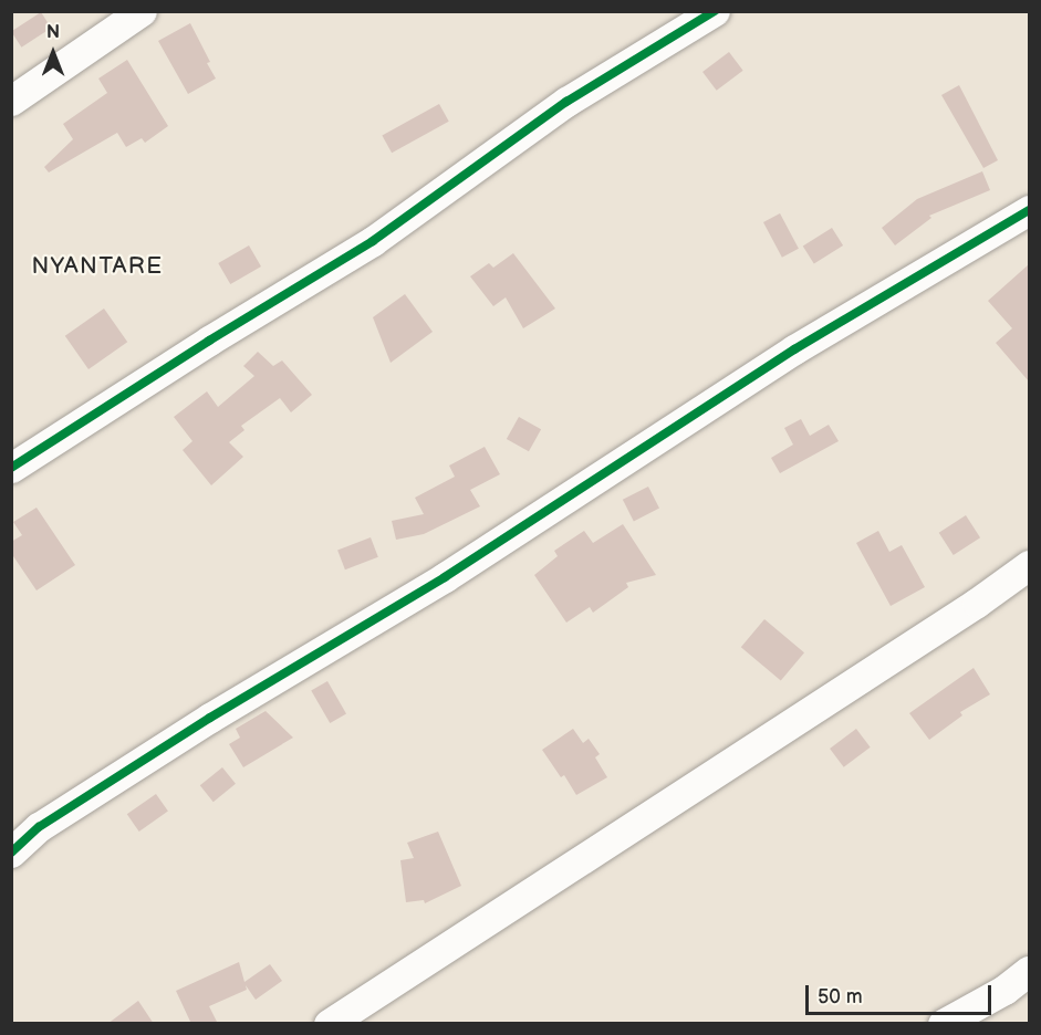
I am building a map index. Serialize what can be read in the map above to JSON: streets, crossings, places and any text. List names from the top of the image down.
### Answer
{
  "districts": ["NYANTARE"],
  "scale_bar": "50 m",
  "north": "top"
}
